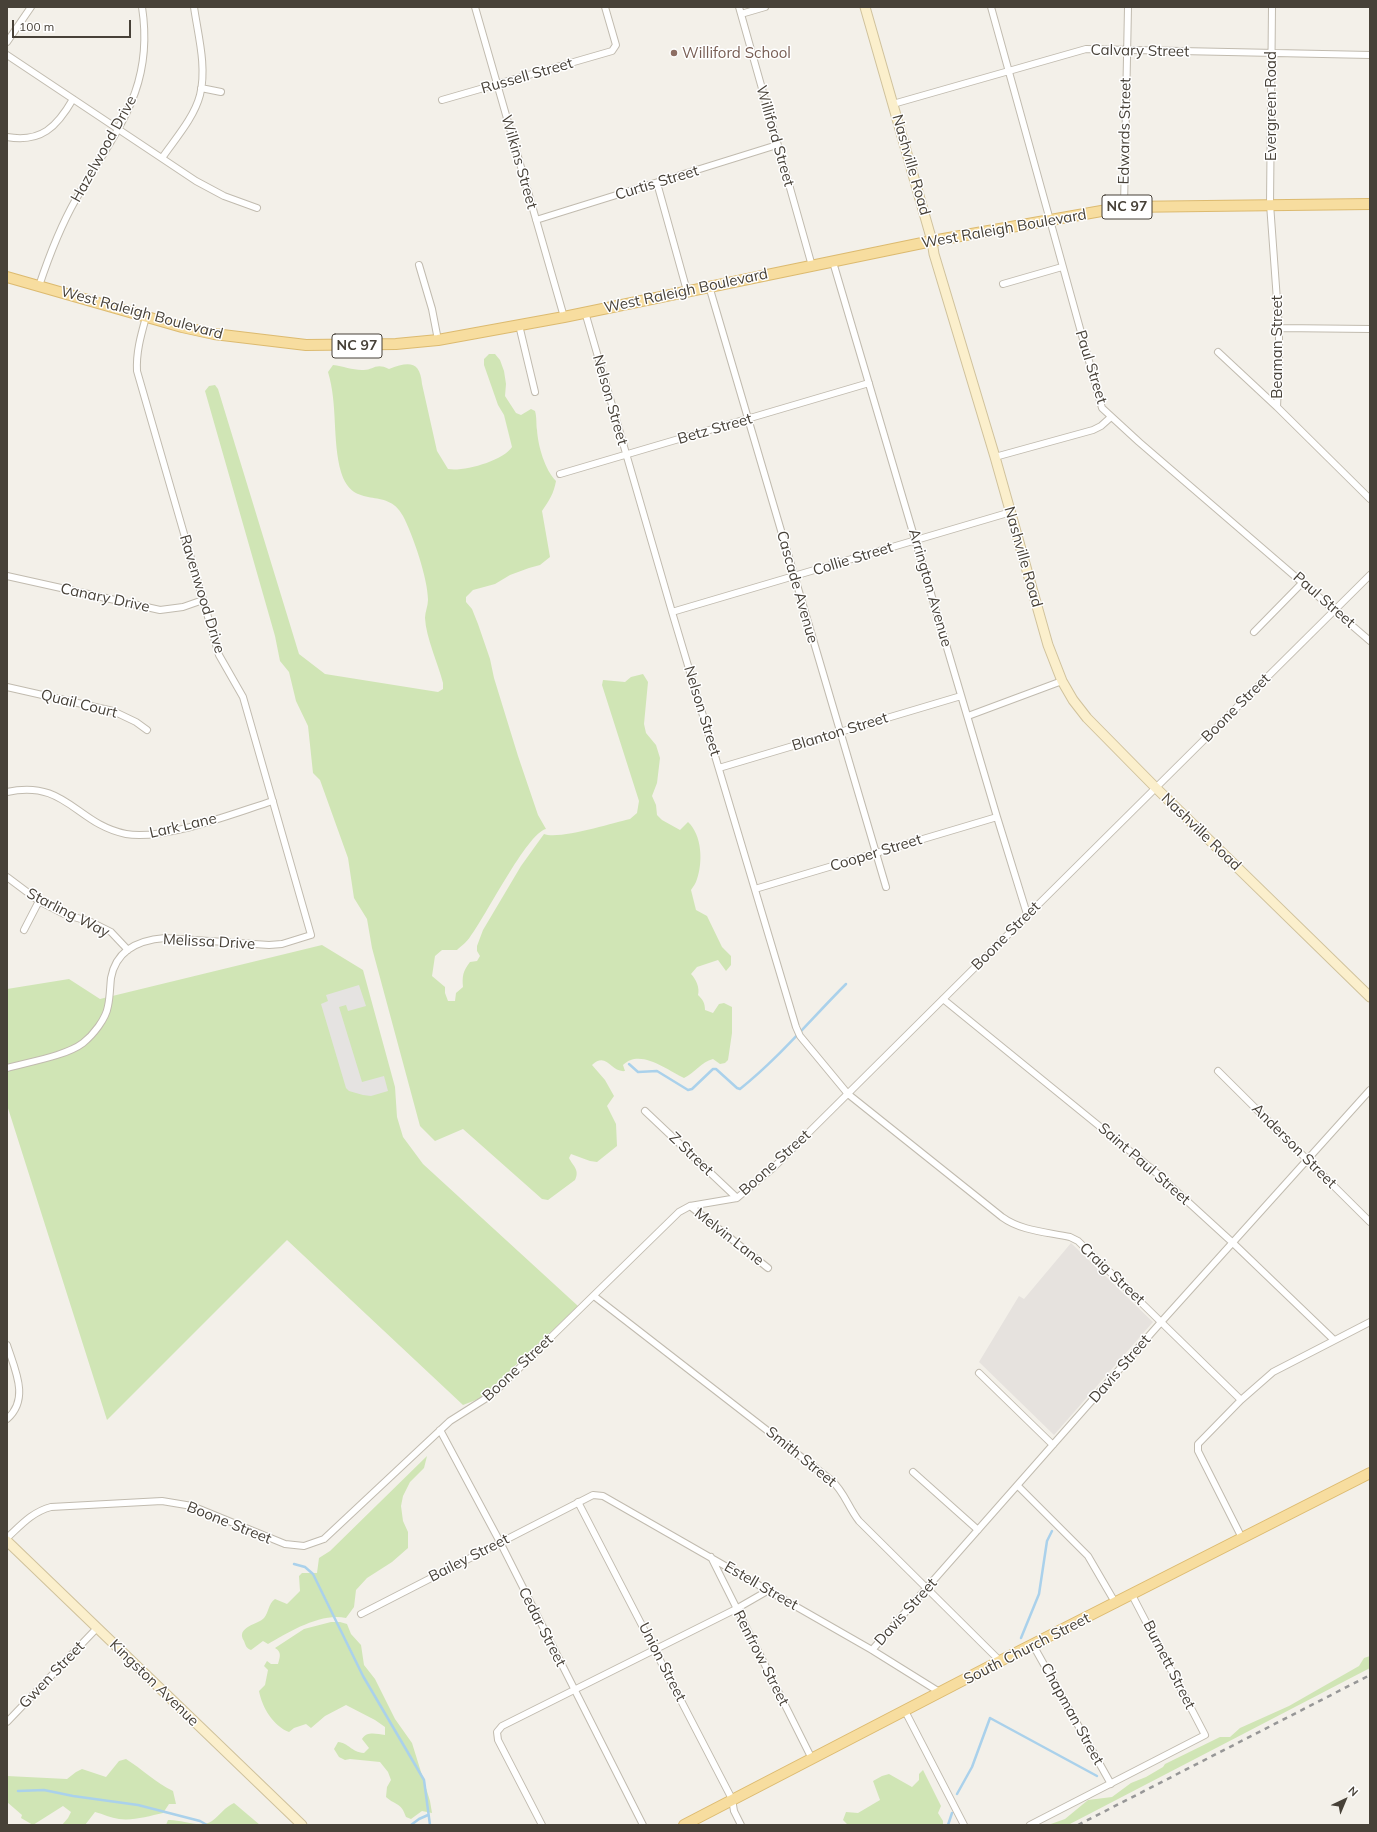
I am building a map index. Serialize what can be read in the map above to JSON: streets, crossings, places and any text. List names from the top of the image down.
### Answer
{
  "streets": {
    "main road": [
      "Nashville Road",
      "NC 97",
      "West Raleigh Boulevard",
      "South Church Street",
      "Kingston Avenue"
    ],
    "street": [
      "Calvary Street",
      "Russell Street",
      "Evergreen Road",
      "Edwards Street",
      "Williford Street",
      "Hazelwood Drive",
      "Wilkins Street",
      "Curtis Street",
      "Beaman Street",
      "Paul Street",
      "Nelson Street",
      "Betz Street",
      "Collie Street",
      "Cascade Avenue",
      "Arrington Avenue",
      "Ravenwood Drive",
      "Canary Drive",
      "Quail Court",
      "Boone Street",
      "Blanton Street",
      "Lark Lane",
      "Cooper Street",
      "Starling Way",
      "Melissa Drive",
      "Anderson Street",
      "Z Street",
      "Saint Paul Street",
      "Melvin Lane",
      "Craig Street",
      "Davis Street",
      "Smith Street",
      "Bailey Street",
      "Estell Street",
      "Cedar Street",
      "Renfrow Street",
      "Union Street",
      "Burnett Street",
      "Gwen Street",
      "Chapman Street"
    ]
  },
  "crossings": [
    ["Calvary Street", "Evergreen Road"],
    ["Calvary Street", "Edwards Street"],
    ["Calvary Street", "Nashville Road"],
    ["Calvary Street", "Paul Street"],
    ["Russell Street", "Wilkins Street"],
    ["Evergreen Road", "West Raleigh Boulevard"],
    ["Evergreen Road", "Beaman Street"],
    ["Edwards Street", "West Raleigh Boulevard"],
    ["Williford Street", "Curtis Street"],
    ["Williford Street", "West Raleigh Boulevard"],
    ["Hazelwood Drive", "West Raleigh Boulevard"],
    ["Wilkins Street", "Curtis Street"],
    ["Wilkins Street", "West Raleigh Boulevard"],
    ["Nashville Road", "West Raleigh Boulevard"],
    ["Nashville Road", "Collie Street"],
    ["Nashville Road", "Boone Street"],
    ["West Raleigh Boulevard", "Beaman Street"],
    ["West Raleigh Boulevard", "Paul Street"],
    ["West Raleigh Boulevard", "Nelson Street"],
    ["West Raleigh Boulevard", "Cascade Avenue"],
    ["West Raleigh Boulevard", "Arrington Avenue"],
    ["West Raleigh Boulevard", "Ravenwood Drive"],
    ["Paul Street", "Boone Street"],
    ["Nelson Street", "Betz Street"],
    ["Nelson Street", "Collie Street"],
    ["Nelson Street", "Boone Street"],
    ["Nelson Street", "Blanton Street"],
    ["Nelson Street", "Cooper Street"],
    ["Nelson Street", "Craig Street"],
    ["Betz Street", "Cascade Avenue"],
    ["Betz Street", "Arrington Avenue"],
    ["Collie Street", "Cascade Avenue"],
    ["Collie Street", "Arrington Avenue"],
    ["Cascade Avenue", "Blanton Street"],
    ["Cascade Avenue", "Cooper Street"],
    ["Arrington Avenue", "Boone Street"],
    ["Arrington Avenue", "Blanton Street"],
    ["Arrington Avenue", "Cooper Street"],
    ["Ravenwood Drive", "Canary Drive"],
    ["Ravenwood Drive", "Lark Lane"],
    ["Ravenwood Drive", "Melissa Drive"],
    ["Boone Street", "Z Street"],
    ["Boone Street", "Saint Paul Street"],
    ["Boone Street", "Melvin Lane"],
    ["Boone Street", "Craig Street"],
    ["Boone Street", "Smith Street"],
    ["Boone Street", "Cedar Street"],
    ["Boone Street", "Kingston Avenue"],
    ["Starling Way", "Melissa Drive"],
    ["Anderson Street", "Davis Street"],
    ["Saint Paul Street", "Davis Street"],
    ["Craig Street", "Davis Street"],
    ["Davis Street", "Smith Street"],
    ["Davis Street", "Estell Street"],
    ["Smith Street", "South Church Street"],
    ["Bailey Street", "Estell Street"],
    ["Bailey Street", "Cedar Street"],
    ["Bailey Street", "Union Street"],
    ["Estell Street", "South Church Street"],
    ["Estell Street", "Renfrow Street"],
    ["Estell Street", "Union Street"],
    ["South Church Street", "Renfrow Street"],
    ["South Church Street", "Union Street"],
    ["South Church Street", "Burnett Street"],
    ["South Church Street", "Chapman Street"],
    ["Burnett Street", "Chapman Street"],
    ["Gwen Street", "Kingston Avenue"]
  ],
  "places": ["Williford School"],
  "scale_bar": "100 m",
  "north": "top right"
}
